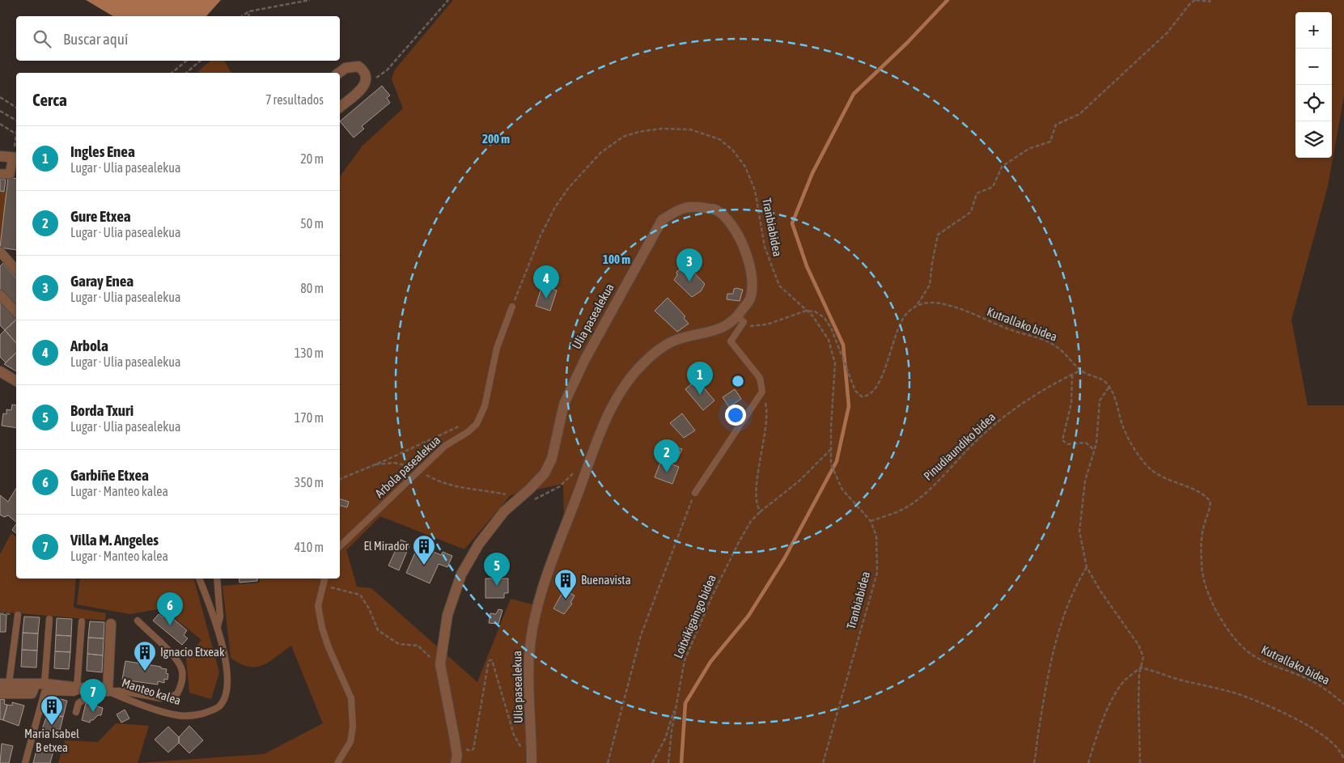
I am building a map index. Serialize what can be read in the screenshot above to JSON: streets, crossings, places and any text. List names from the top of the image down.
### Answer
{
  "streets": {
    "street": ["Ulia pasealekua", "Manteo kalea"],
    "lane": ["Arbola pasealekua"],
    "path": [
      "Tranbiabidea",
      "Kutrallako bidea",
      "Pinudiaundiko bidea",
      "Loitxikigaingo bidea"
    ]
  },
  "crossings": [
    ["Tranbiabidea", "Pinudiaundiko bidea"],
    ["Tranbiabidea", "Arbola pasealekua"],
    ["Tranbiabidea", "Loitxikigaingo bidea"],
    ["Kutrallako bidea", "Pinudiaundiko bidea"]
  ],
  "places": {
    "building": [
      "El Mirador",
      "Buenavista",
      "Ignacio Etxeak",
      "Maria Isabel B etxea"
    ]
  },
  "page": {
    "map_buttons": ["+", "−"],
    "search": "Buscar aquí",
    "heading": ["Cerca", "7 resultados"],
    "list": [
      {
        "mark": "1",
        "name": "Ingles Enea",
        "note": "Lugar · Ulia pasealekua",
        "value": "20 m"
      },
      {
        "mark": "2",
        "name": "Gure Etxea",
        "note": "Lugar · Ulia pasealekua",
        "value": "50 m"
      },
      {
        "mark": "3",
        "name": "Garay Enea",
        "note": "Lugar · Ulia pasealekua",
        "value": "80 m"
      },
      {
        "mark": "4",
        "name": "Arbola",
        "note": "Lugar · Ulia pasealekua",
        "value": "130 m"
      },
      {
        "mark": "5",
        "name": "Borda Txuri",
        "note": "Lugar · Ulia pasealekua",
        "value": "170 m"
      },
      {
        "mark": "6",
        "name": "Garbiñe Etxea",
        "note": "Lugar · Manteo kalea",
        "value": "350 m"
      },
      {
        "mark": "7",
        "name": "Villa M. Angeles",
        "note": "Lugar · Manteo kalea",
        "value": "410 m"
      }
    ],
    "pins": [
      "3",
      "4",
      "1",
      "2",
      "5",
      "6",
      "7"
    ]
  },
  "rings": ["200 m", "100 m"]
}
